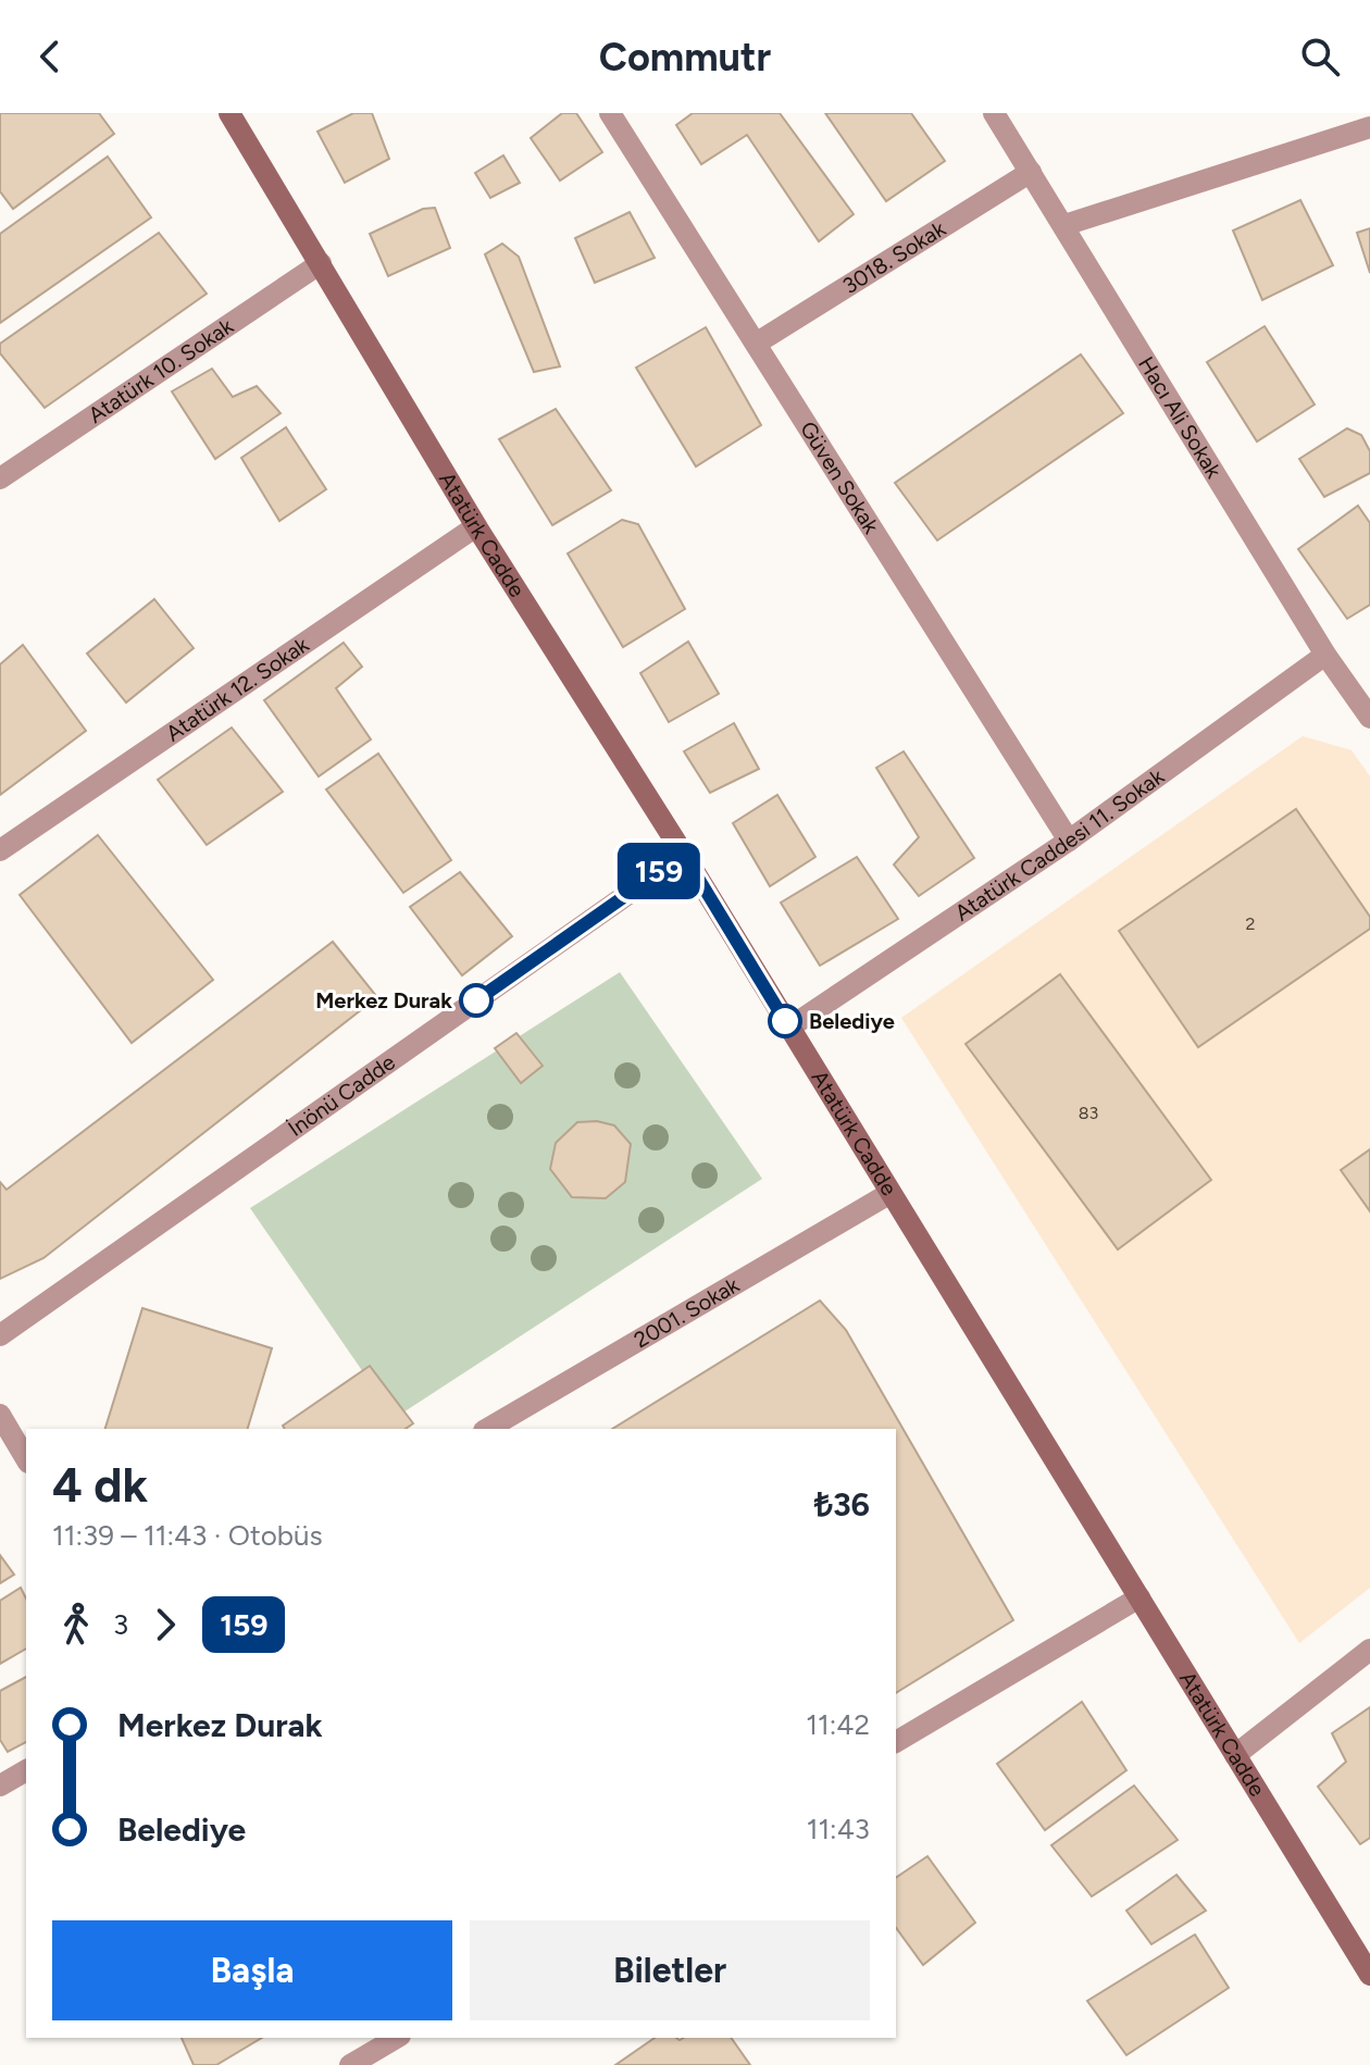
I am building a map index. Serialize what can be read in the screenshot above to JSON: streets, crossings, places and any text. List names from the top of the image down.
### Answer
{
  "streets": {
    "main road": ["Atatürk Cadde"],
    "street": [
      "3018. Sokak",
      "Atatürk 10. Sokak",
      "Hacı Ali Sokak",
      "Güven Sokak",
      "Atatürk 12. Sokak",
      "Atatürk Caddesi 11. Sokak",
      "İnönü Cadde",
      "2001. Sokak"
    ]
  },
  "crossings": [
    ["3018. Sokak", "Hacı Ali Sokak"],
    ["3018. Sokak", "Güven Sokak"],
    ["Atatürk 10. Sokak", "Atatürk Cadde"],
    ["Hacı Ali Sokak", "Atatürk Caddesi 11. Sokak"],
    ["Güven Sokak", "Atatürk Caddesi 11. Sokak"],
    ["Atatürk Cadde", "Atatürk 12. Sokak"],
    ["Atatürk Cadde", "Atatürk Caddesi 11. Sokak"],
    ["Atatürk Cadde", "İnönü Cadde"],
    ["Atatürk Cadde", "2001. Sokak"]
  ],
  "places": ["Merkez Durak", "Belediye"],
  "lines": ["bus line 159"],
  "house_numbers": ["2", "83"],
  "page": {
    "header": "Commutr",
    "on_map": "159",
    "heading": ["4 dk", "11:39 – 11:43 · Otobüs", "₺36"],
    "legs": ["3", "159"],
    "list": [
      {
        "name": "Merkez Durak",
        "value": "11:42"
      },
      {
        "name": "Belediye",
        "value": "11:43"
      }
    ],
    "buttons": ["Başla", "Biletler"]
  }
}
